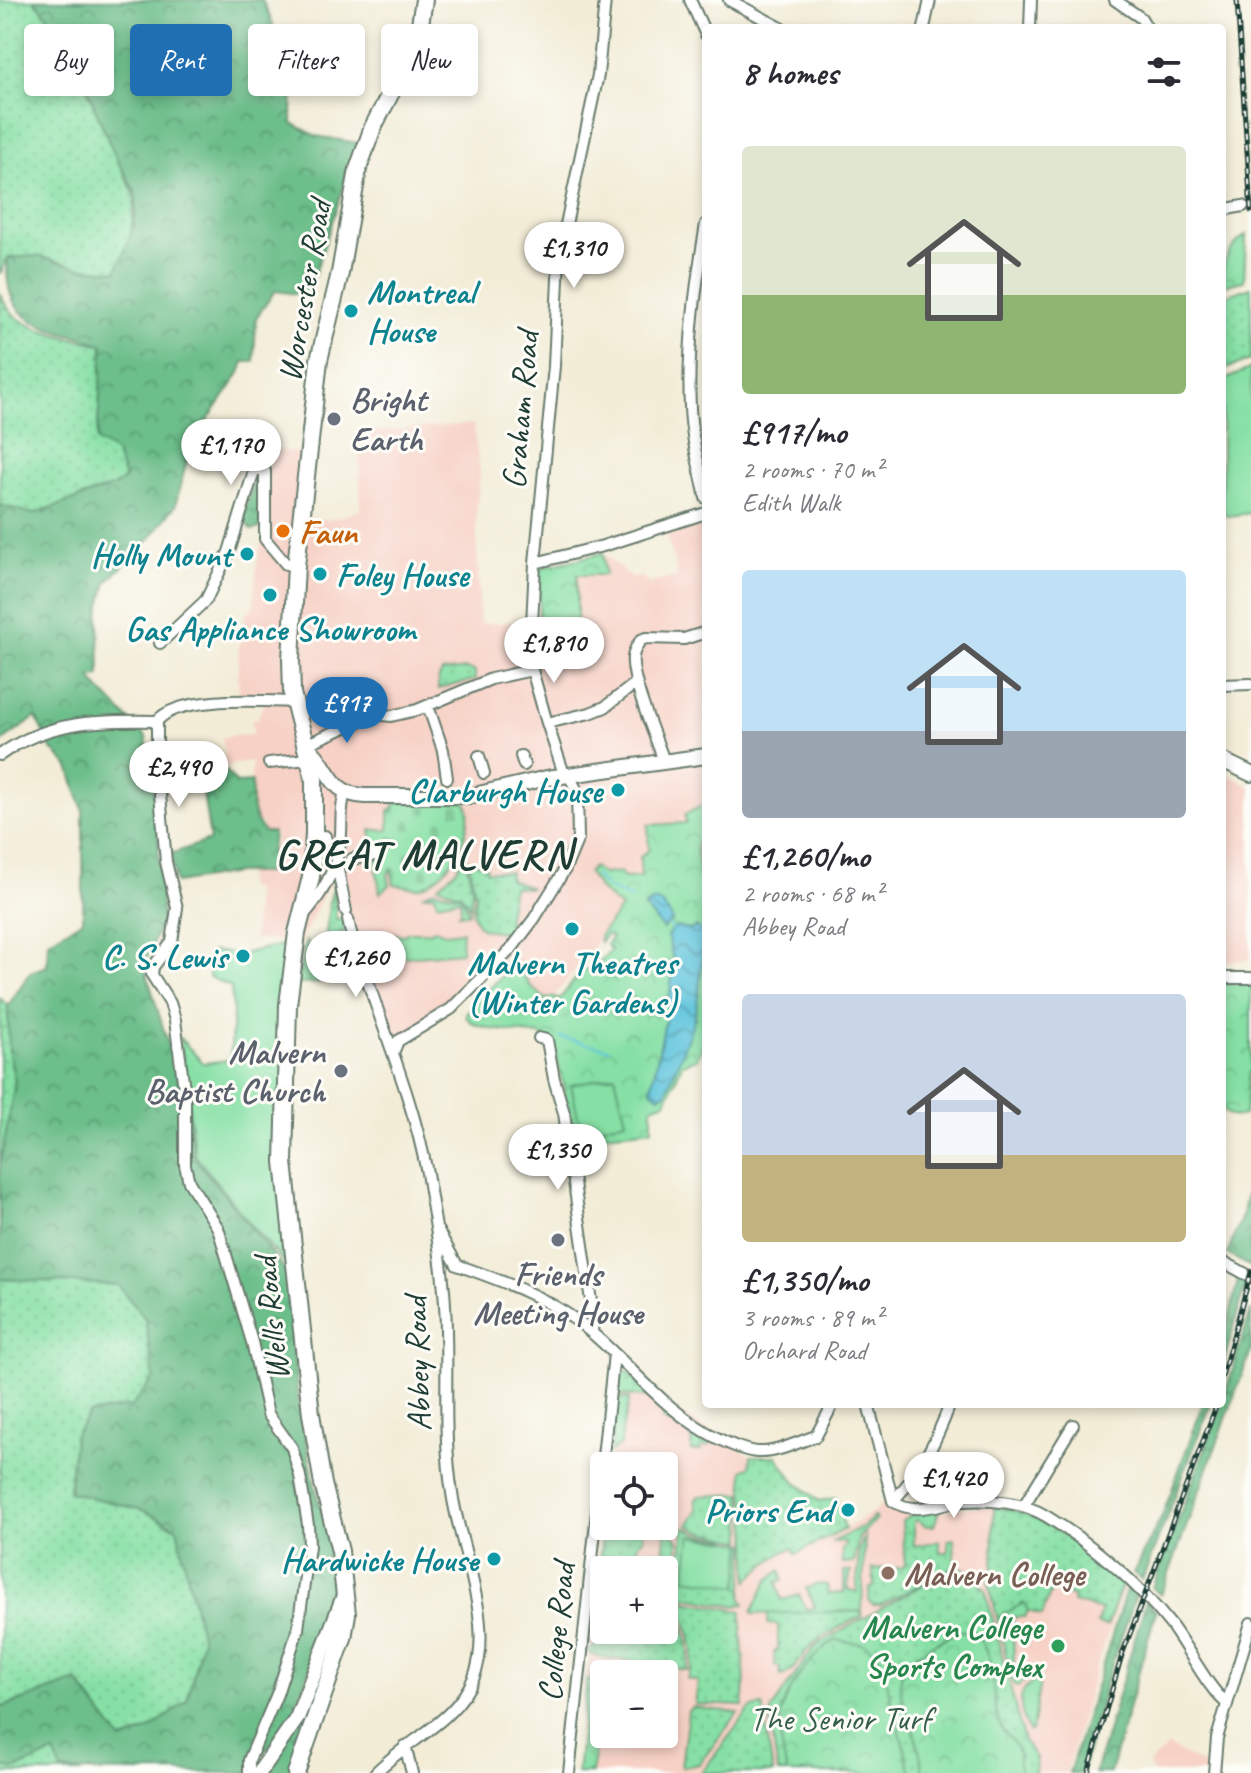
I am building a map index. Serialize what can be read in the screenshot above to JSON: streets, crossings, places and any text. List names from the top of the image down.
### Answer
{
  "streets": {
    "highway": ["Worcester Road", "Wells Road"],
    "street": ["Graham Road", "Abbey Road", "College Road"]
  },
  "crossings": [
    ["Worcester Road", "Wells Road"],
    ["Graham Road", "Abbey Road"],
    ["Wells Road", "Abbey Road"]
  ],
  "districts": ["GREAT MALVERN"],
  "parks": ["The Senior Turf"],
  "places": [
    "Montreal House",
    "Bright Earth",
    "Faun",
    "Holly Mount",
    "Foley House",
    "Gas Appliance Showroom",
    "Clarburgh House",
    "Malvern Theatres (Winter Gardens)",
    "C. S. Lewis",
    "Malvern Baptist Church",
    "Friends Meeting House",
    "Priors End",
    "Hardwicke House",
    "Malvern College",
    "Malvern College Sports Complex"
  ],
  "page": {
    "chip": [
      "Buy",
      "Rent",
      "Filters",
      "New"
    ],
    "heading": "8 homes",
    "list": [
      {
        "name": "£917/mo",
        "note": "2 rooms · 70 m² · Edith Walk"
      },
      {
        "name": "£1,260/mo",
        "note": "2 rooms · 68 m² · Abbey Road"
      },
      {
        "name": "£1,350/mo",
        "note": "3 rooms · 89 m² · Orchard Road"
      }
    ],
    "price": [
      "£1,310",
      "£1,170",
      "£1,810",
      "£917",
      "£2,490",
      "£1,260",
      "£1,350",
      "£1,420"
    ],
    "map_buttons": ["+", "−"]
  }
}
